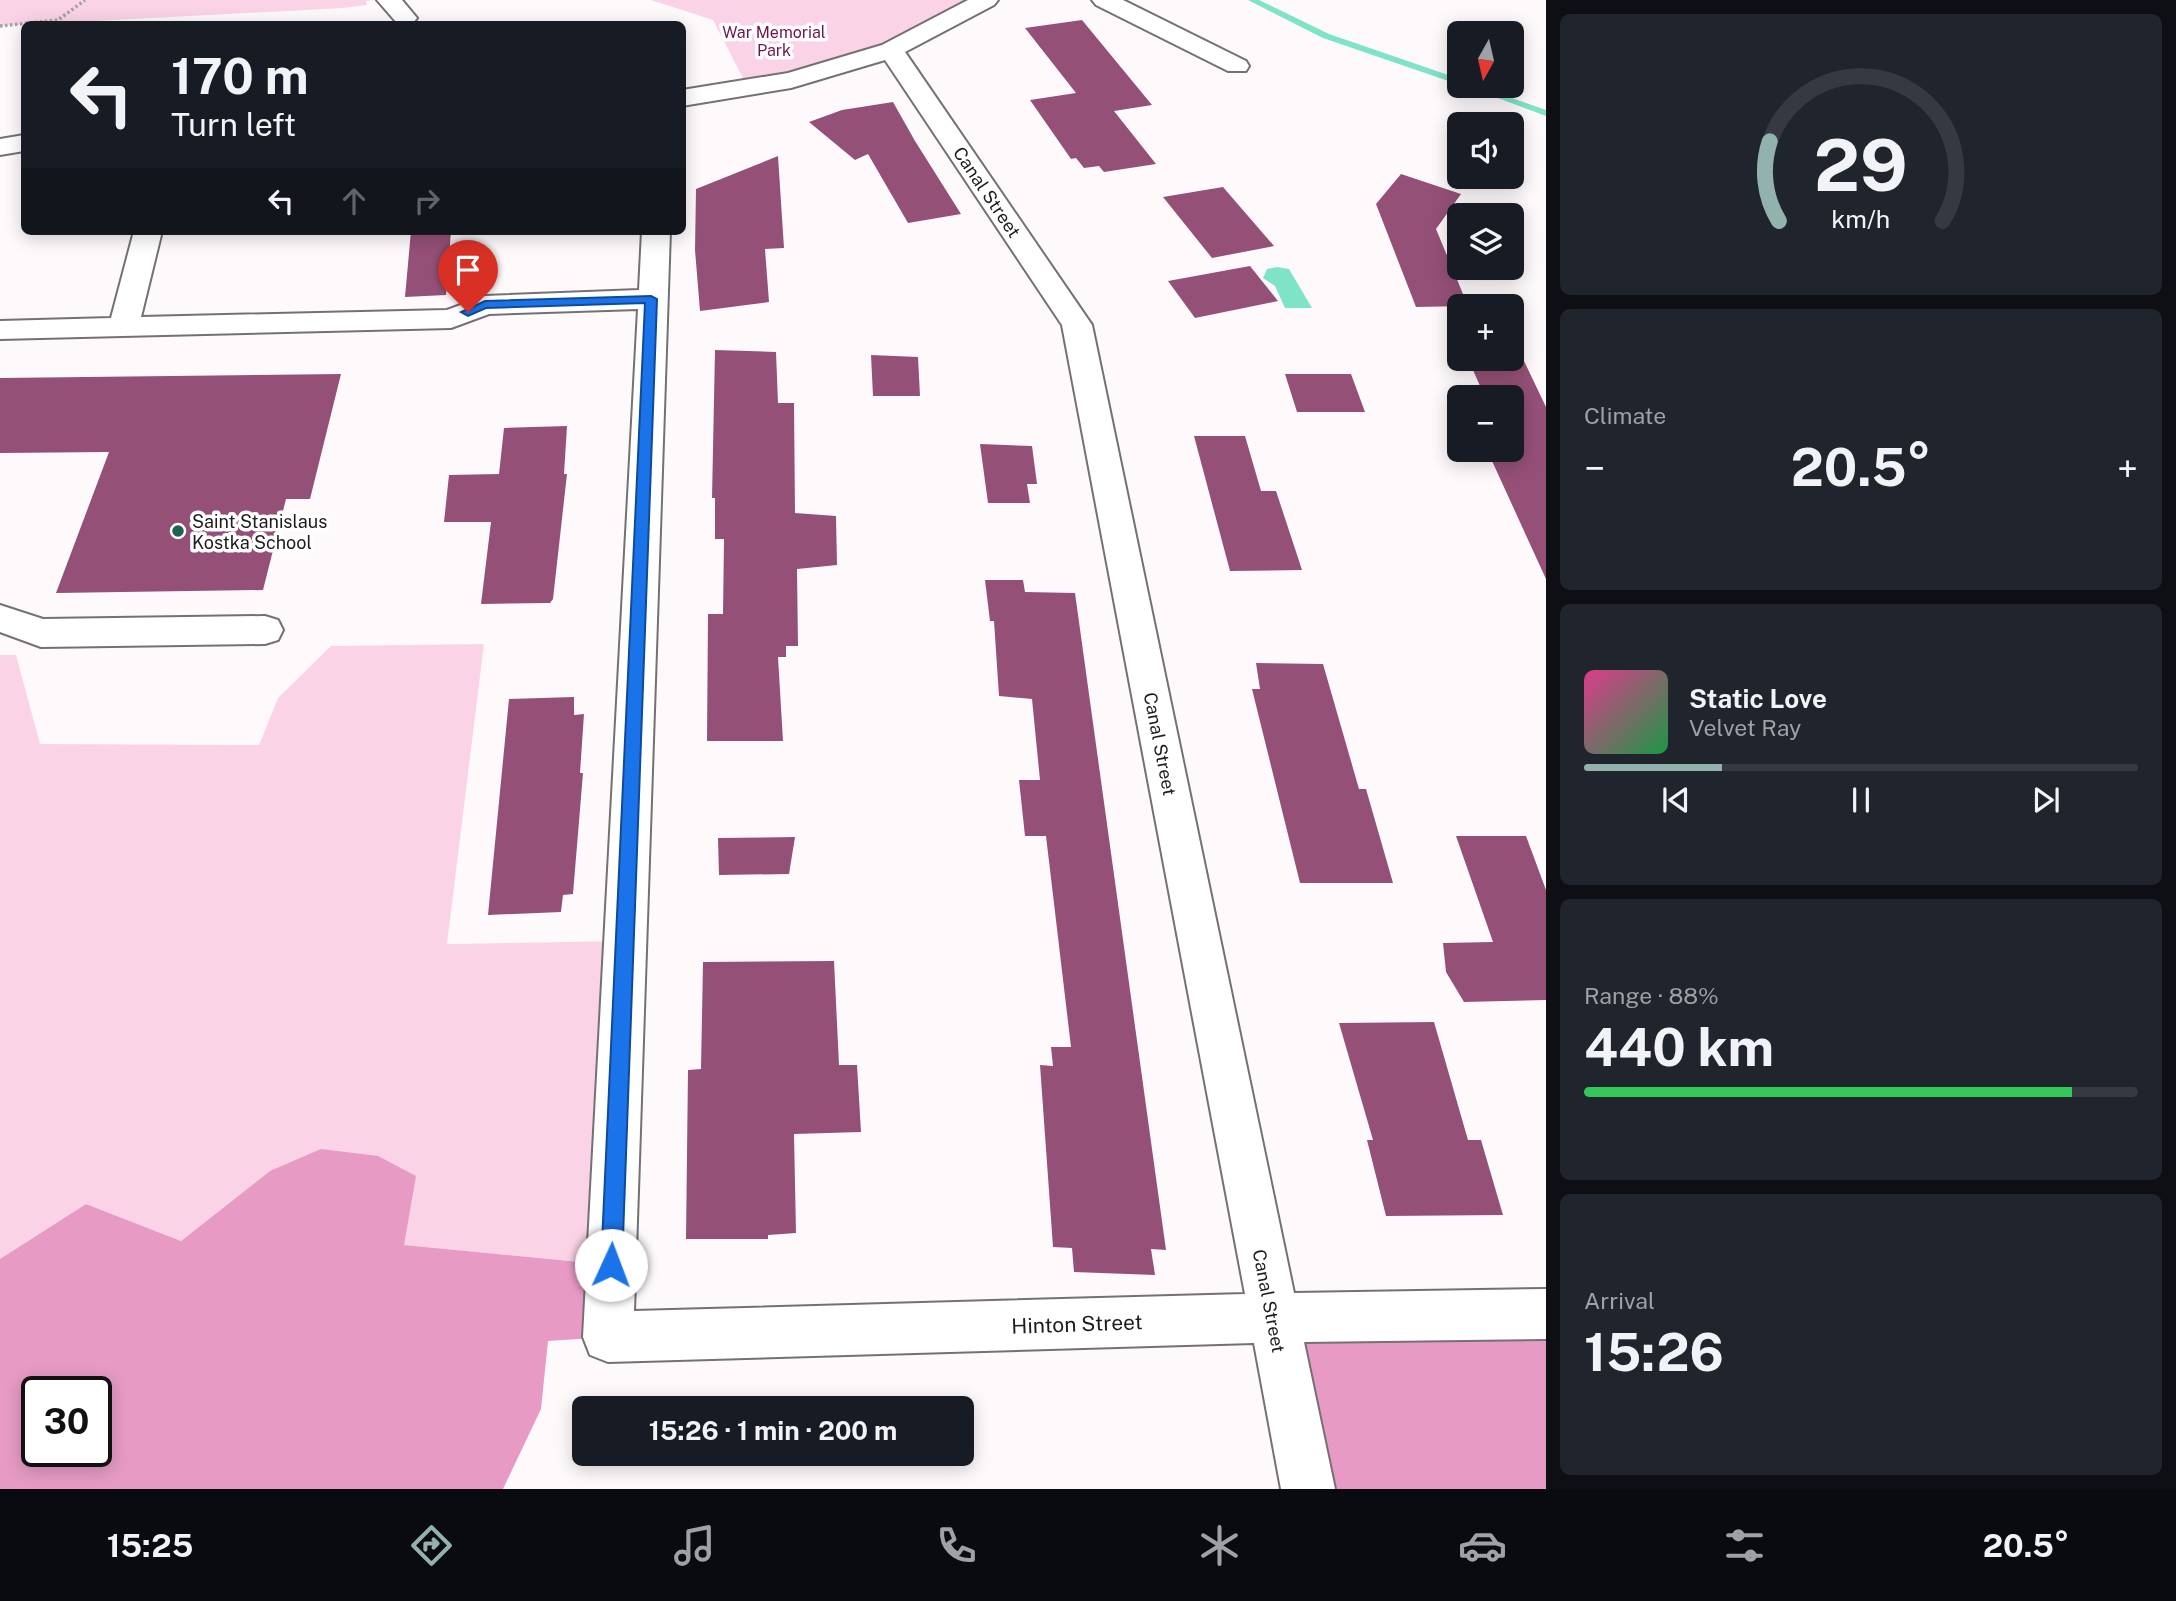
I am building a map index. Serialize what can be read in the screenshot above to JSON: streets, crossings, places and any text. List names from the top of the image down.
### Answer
{
  "streets": {
    "street": ["Canal Street", "Hinton Street"]
  },
  "crossings": [
    ["Canal Street", "Hinton Street"]
  ],
  "parks": ["War Memorial Park"],
  "places": ["Saint Stanislaus Kostka School"],
  "north": "bottom",
  "page": {
    "map_buttons": ["+", "−"],
    "turn": ["170 m", "Turn left"],
    "tile": [
      "Climate",
      ["Range · 88%", "440 km"],
      ["Arrival", "15:26"]
    ],
    "heat": ["−", "20.5°", "+"],
    "song": ["Static Love", "Velvet Ray"],
    "limit": "30",
    "trip": "15:26 · 1 min · 200 m",
    "tabs": ["15:25", "20.5°"],
    "gauge": ["29", "km/h"]
  }
}
